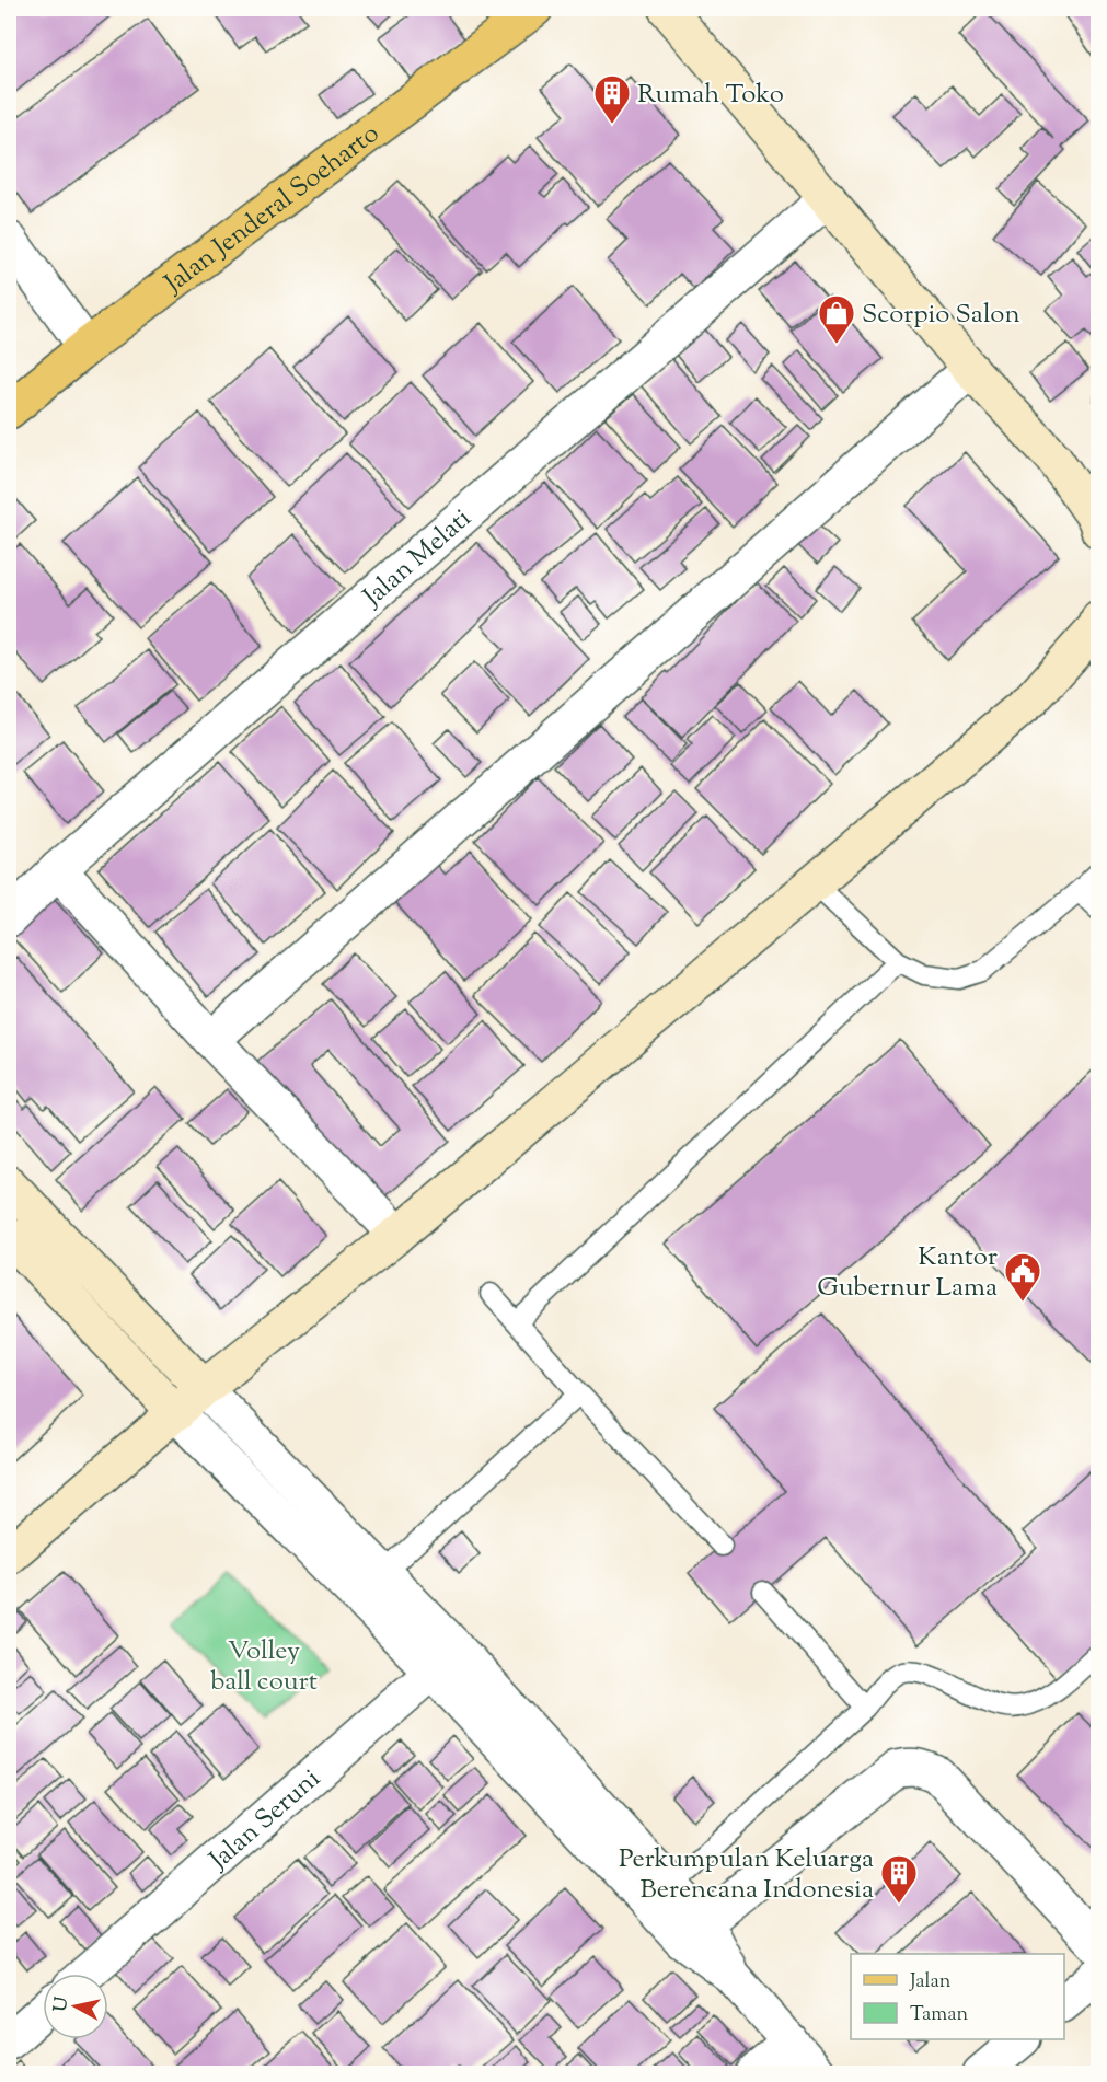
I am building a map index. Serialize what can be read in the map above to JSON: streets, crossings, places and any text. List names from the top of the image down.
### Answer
{
  "streets": {
    "main road": ["Jalan Jenderal Soeharto"],
    "street": ["Jalan Melati", "Jalan Seruni"]
  },
  "parks": ["Volley ball court"],
  "places": {
    "building": ["Rumah Toko", "Perkumpulan Keluarga Berencana Indonesia"],
    "shop": ["Scorpio Salon"],
    "public building": ["Kantor Gubernur Lama"]
  },
  "legend": ["Jalan", "Taman"],
  "north": "left"
}
